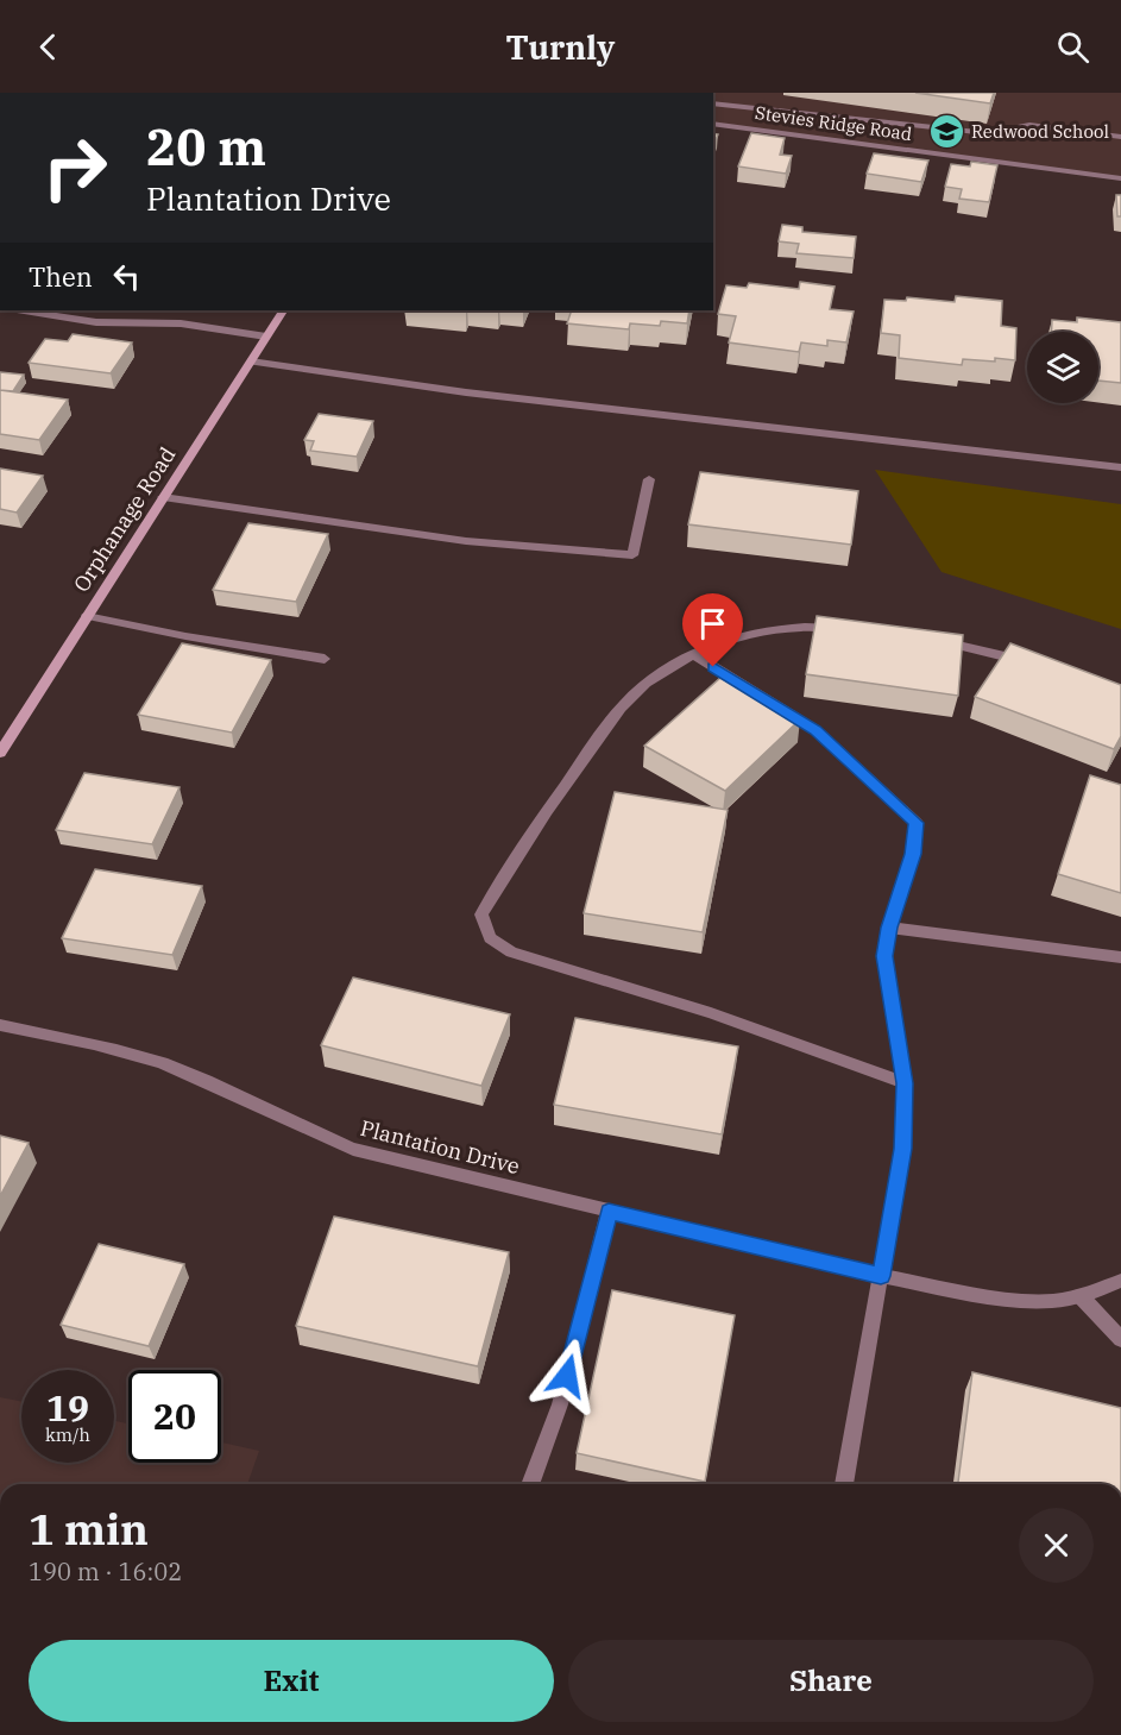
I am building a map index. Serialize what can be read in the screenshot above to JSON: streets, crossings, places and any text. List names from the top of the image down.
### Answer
{
  "streets": {
    "main road": ["Orphanage Road"],
    "street": ["Stevies Ridge Road", "Plantation Drive"]
  },
  "places": {
    "school or university": ["Redwood School"]
  },
  "page": {
    "header": "Turnly",
    "turn": ["20 m", "Plantation Drive"],
    "then": "Then",
    "speed": "19 km/h",
    "limit": "20",
    "heading": ["1 min", "190 m · 16:02"],
    "buttons": ["Exit", "Share"]
  }
}
